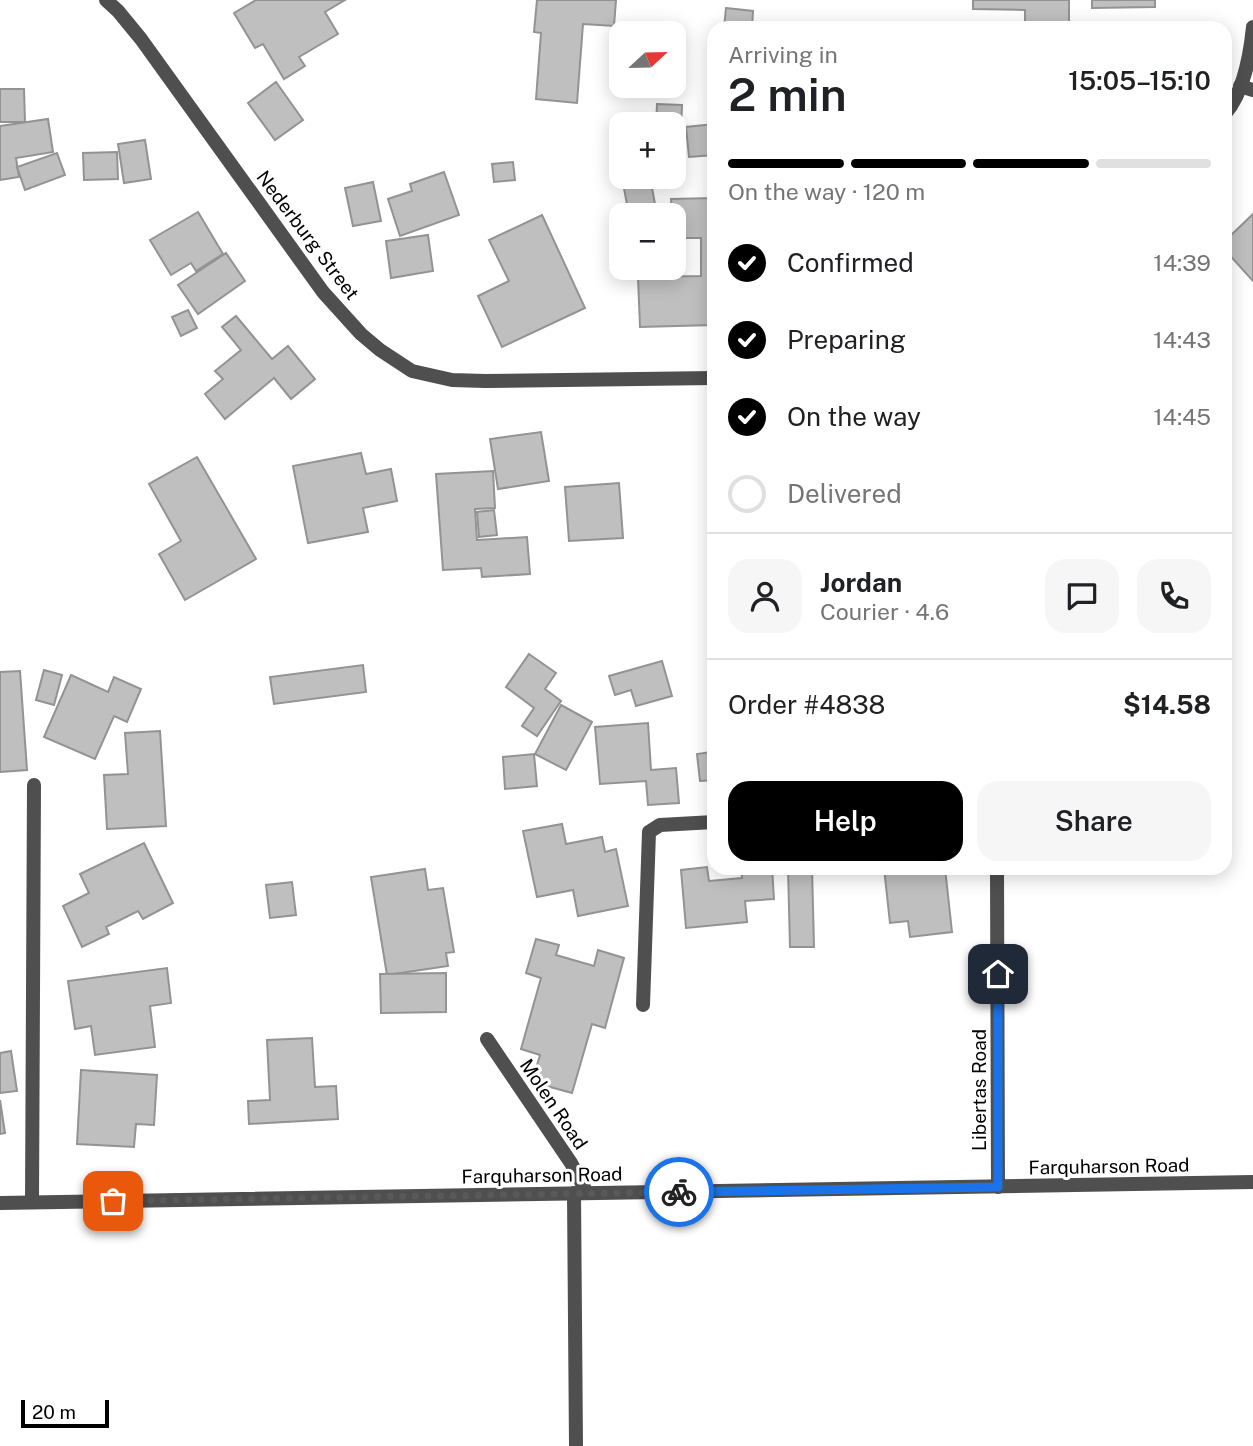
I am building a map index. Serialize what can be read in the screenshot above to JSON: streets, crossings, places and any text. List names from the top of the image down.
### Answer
{
  "streets": {
    "street": [
      "Nederburg Street",
      "Libertas Road",
      "Molen Road",
      "Farquharson Road"
    ]
  },
  "crossings": [
    ["Libertas Road", "Farquharson Road"],
    ["Molen Road", "Farquharson Road"]
  ],
  "scale_bar": "20 m",
  "north": "right",
  "page": {
    "map_buttons": ["+", "−"],
    "heading": ["2 min", "Arriving in", "15:05–15:10"],
    "panel": [
      "Jordan",
      "Courier · 4.6",
      "Order #4838",
      "$14.58"
    ],
    "bar": "On the way · 120 m",
    "list": [
      ["Confirmed", "14:39"],
      ["Preparing", "14:43"],
      ["On the way", "14:45"],
      "Delivered"
    ],
    "buttons": ["Help", "Share"],
    "scale": "20 m"
  }
}
